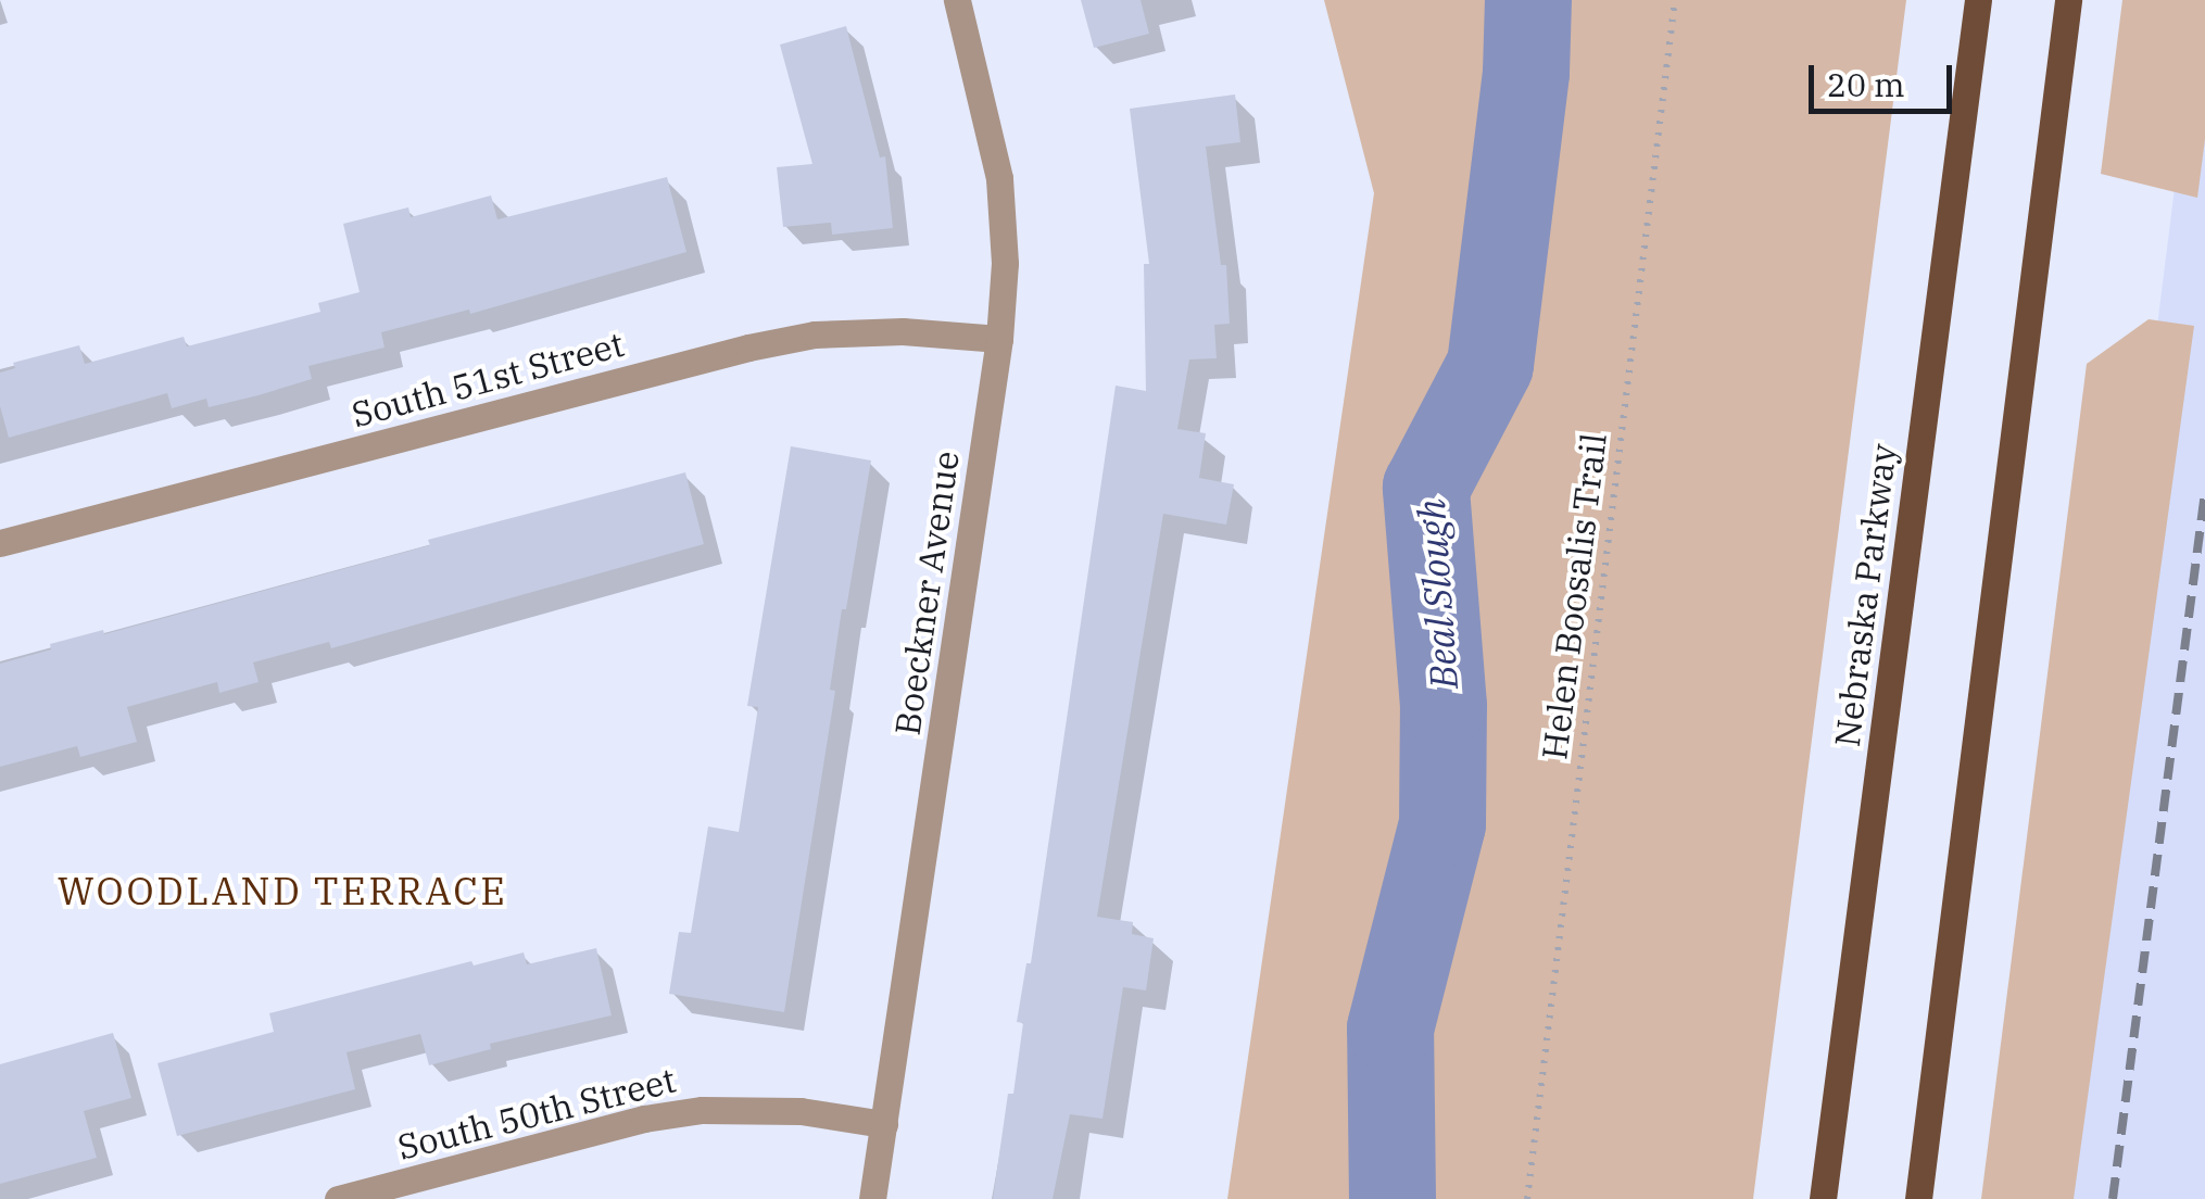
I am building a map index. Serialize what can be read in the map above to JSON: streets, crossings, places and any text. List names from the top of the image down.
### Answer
{
  "streets": {
    "main road": ["Nebraska Parkway"],
    "street": ["South 51st Street", "Boeckner Avenue", "South 50th Street"],
    "path": ["Helen Boosalis Trail"]
  },
  "crossings": [
    ["South 51st Street", "Boeckner Avenue"],
    ["Boeckner Avenue", "South 50th Street"]
  ],
  "districts": ["WOODLAND TERRACE"],
  "water": ["Beal Slough"],
  "scale_bar": "20 m"
}
